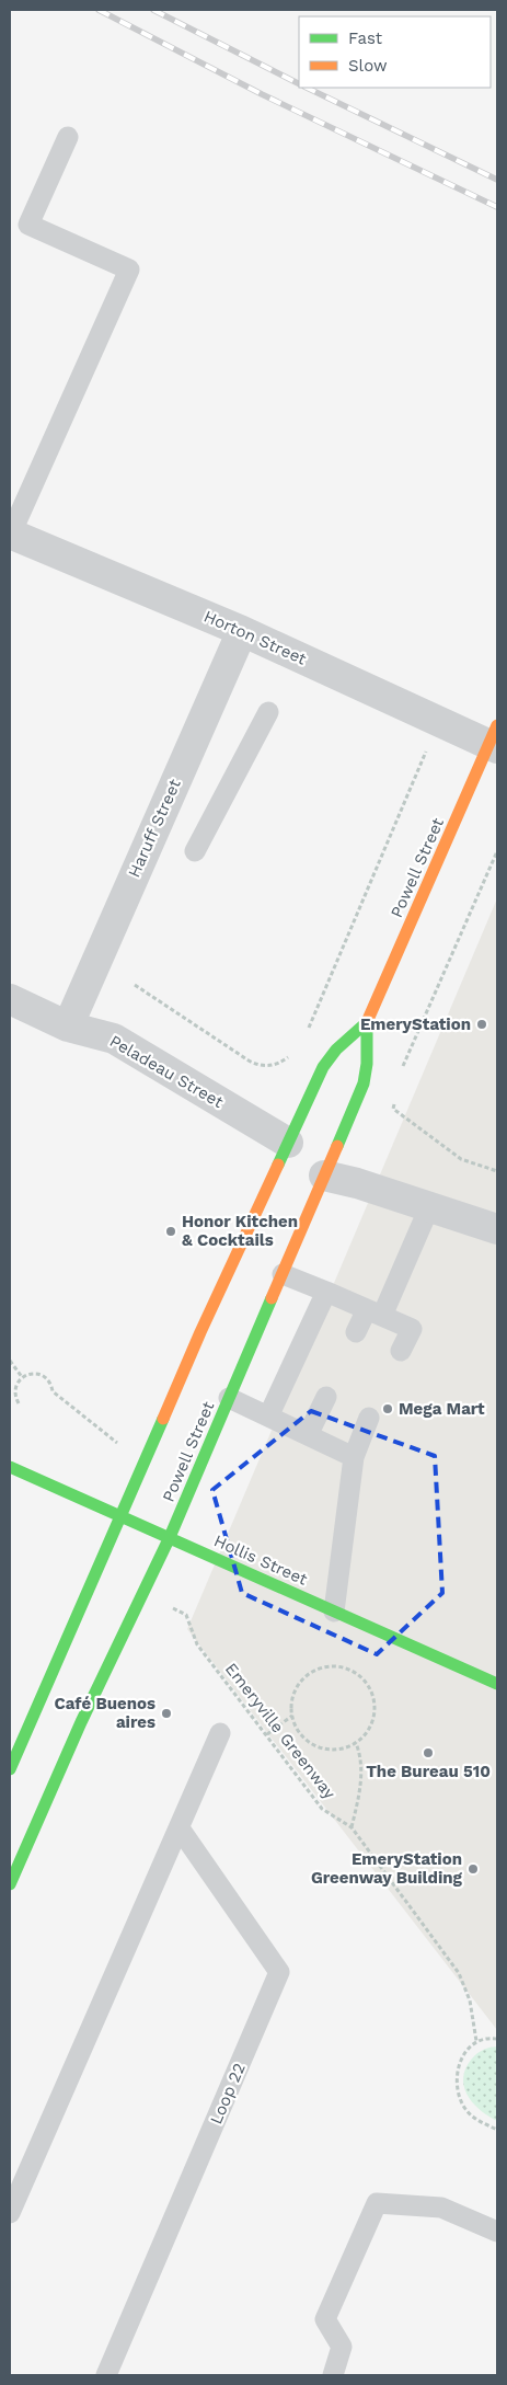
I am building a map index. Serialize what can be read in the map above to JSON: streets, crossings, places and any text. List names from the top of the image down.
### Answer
{
  "streets": {
    "main road": ["Powell Street", "Hollis Street"],
    "street": ["Horton Street", "Haruff Street", "Peladeau Street"],
    "lane": ["Loop 22"],
    "path": ["Emeryville Greenway"]
  },
  "crossings": [
    ["Horton Street", "Haruff Street"],
    ["Haruff Street", "Peladeau Street"],
    ["Powell Street", "Peladeau Street"],
    ["Powell Street", "Hollis Street"]
  ],
  "places": [
    "EmeryStation",
    "Honor Kitchen & Cocktails",
    "Mega Mart",
    "Café Buenos aires",
    "The Bureau 510",
    "EmeryStation Greenway Building"
  ],
  "legend": ["Fast", "Slow"]
}
